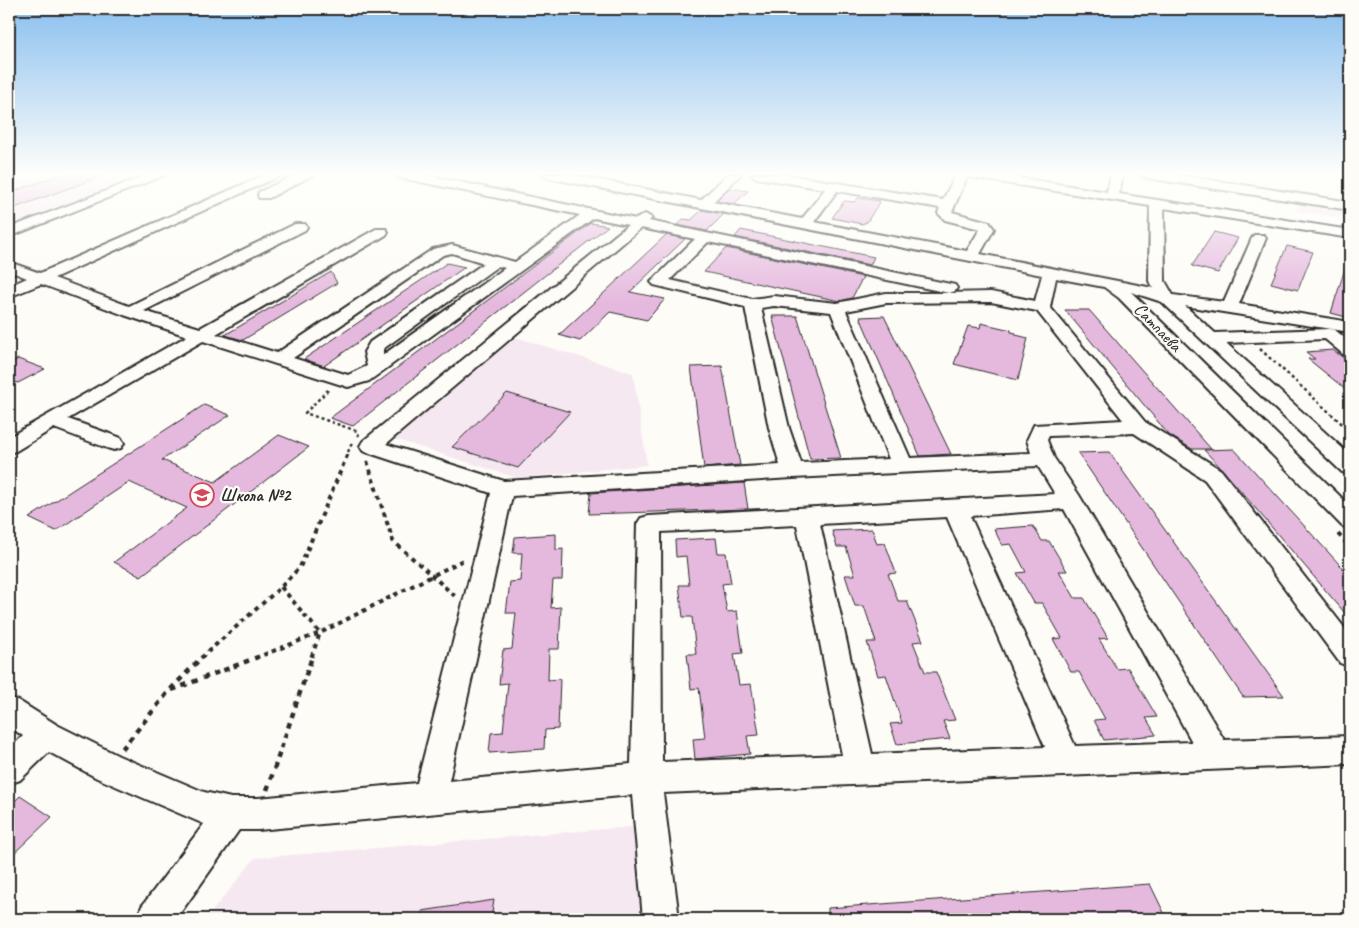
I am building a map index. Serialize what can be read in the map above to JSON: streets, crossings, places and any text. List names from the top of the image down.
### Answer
{
  "streets": {
    "street": ["Сатпаева"]
  },
  "places": {
    "school or university": ["Школа №2"]
  }
}
